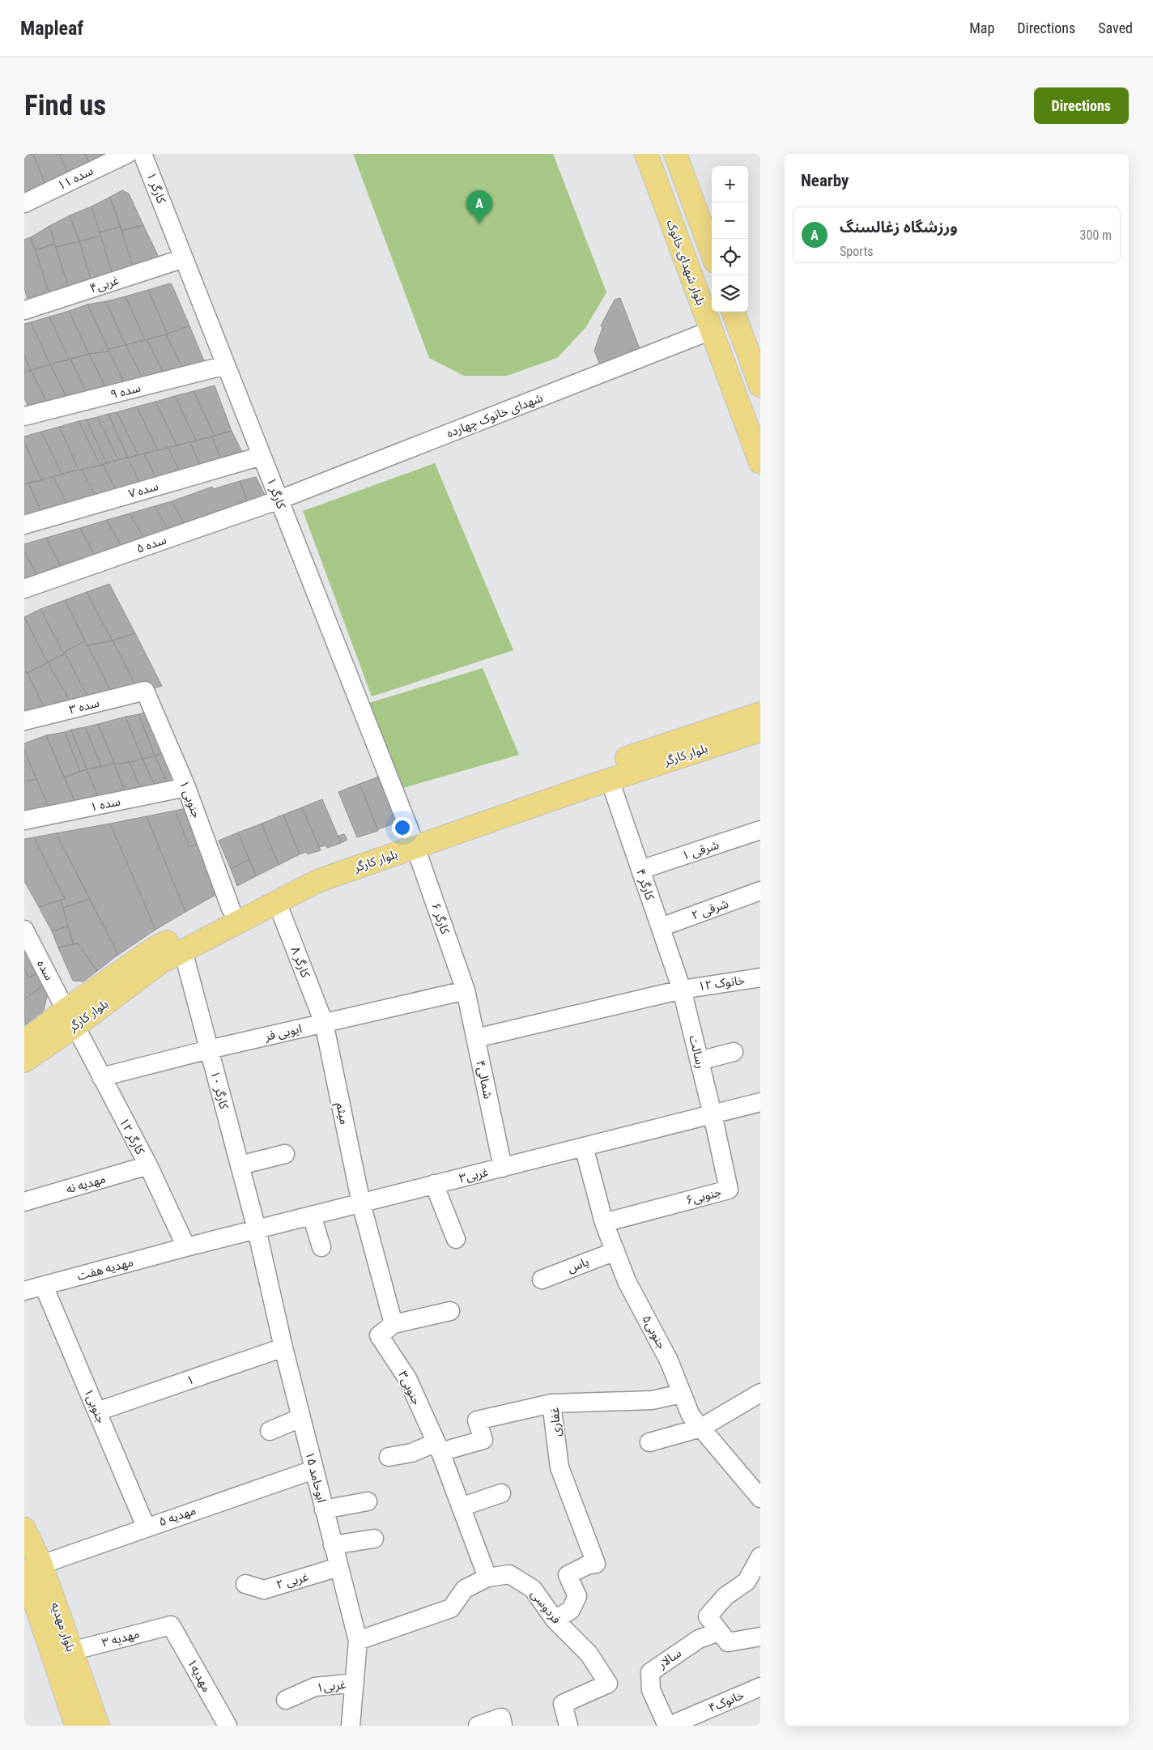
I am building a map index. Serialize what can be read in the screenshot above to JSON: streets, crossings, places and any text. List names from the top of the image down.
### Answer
{
  "streets": {
    "main road": ["بلوار شهدای خانوک", "بلوار کارگر", "بلوار مهدیه"],
    "street": [
      "سده ۱۱",
      "کارگر ۱",
      "غربی۴",
      "سده ۹",
      "شهدای خانوک چهارده",
      "سده ۷",
      "سده ۵",
      "سده ۳",
      "۱ جنوبی",
      "سده ۱",
      "شرقی ۱",
      "کارگر ۴",
      "شرقی ۲",
      "کارگر ۶",
      "کارگر ۸",
      "سده",
      "خانوک ۱۲",
      "ایوبی فر",
      "رسالت",
      "شمالی۴",
      "کارگر ۱۰",
      "میثم",
      "کارگر ۱۲",
      "غربی۳",
      "مهدیه نه",
      "جنوبی۶",
      "یاس",
      "مهدیه هفت",
      "جنوبی۵",
      "۱",
      "جنوبی۳",
      "جنوبی۱",
      "غفاری",
      "ابوحامد ۱۵",
      "مهدیه ۵",
      "۲ غربی",
      "فردوسی",
      "مهدیه ۳",
      "سالار",
      "مهدیه۱",
      "غربی۱",
      "خانوک۴"
    ]
  },
  "crossings": [
    ["کارگر ۱", "غربی۴"],
    ["کارگر ۱", "سده ۹"],
    ["کارگر ۱", "شهدای خانوک چهارده"],
    ["کارگر ۱", "سده ۷"],
    ["کارگر ۱", "سده ۵"],
    ["کارگر ۱", "بلوار کارگر"],
    ["کارگر ۱", "کارگر ۶"],
    ["بلوار شهدای خانوک", "شهدای خانوک چهارده"],
    ["شهدای خانوک چهارده", "سده ۵"],
    ["سده ۳", "۱ جنوبی"],
    ["بلوار کارگر", "۱ جنوبی"],
    ["بلوار کارگر", "کارگر ۴"],
    ["بلوار کارگر", "کارگر ۶"],
    ["بلوار کارگر", "کارگر ۸"],
    ["بلوار کارگر", "سده"],
    ["بلوار کارگر", "کارگر ۱۰"],
    ["بلوار کارگر", "کارگر ۱۲"],
    ["۱ جنوبی", "سده ۱"],
    ["شرقی ۱", "کارگر ۴"],
    ["کارگر ۴", "شرقی ۲"],
    ["کارگر ۴", "خانوک ۱۲"],
    ["کارگر ۴", "رسالت"],
    ["کارگر ۶", "ایوبی فر"],
    ["کارگر ۶", "شمالی۴"],
    ["کارگر ۸", "ایوبی فر"],
    ["کارگر ۸", "میثم"],
    ["سده", "کارگر ۱۲"],
    ["خانوک ۱۲", "رسالت"],
    ["خانوک ۱۲", "شمالی۴"],
    ["ایوبی فر", "شمالی۴"],
    ["ایوبی فر", "کارگر ۱۰"],
    ["ایوبی فر", "میثم"],
    ["ایوبی فر", "کارگر ۱۲"],
    ["رسالت", "غربی۳"],
    ["رسالت", "جنوبی۶"],
    ["شمالی۴", "غربی۳"],
    ["کارگر ۱۰", "غربی۳"],
    ["کارگر ۱۰", "ابوحامد ۱۵"],
    ["میثم", "غربی۳"],
    ["کارگر ۱۲", "غربی۳"],
    ["کارگر ۱۲", "مهدیه نه"],
    ["کارگر ۱۲", "مهدیه هفت"],
    ["غربی۳", "جنوبی۶"],
    ["غربی۳", "مهدیه هفت"],
    ["غربی۳", "جنوبی۵"],
    ["غربی۳", "ابوحامد ۱۵"],
    ["جنوبی۶", "جنوبی۵"],
    ["یاس", "جنوبی۵"],
    ["مهدیه هفت", "جنوبی۱"],
    ["جنوبی۵", "غفاری"],
    ["۱", "جنوبی۱"],
    ["۱", "ابوحامد ۱۵"],
    ["جنوبی۳", "فردوسی"],
    ["جنوبی۱", "مهدیه ۵"],
    ["غفاری", "فردوسی"],
    ["ابوحامد ۱۵", "مهدیه ۵"],
    ["ابوحامد ۱۵", "۲ غربی"],
    ["ابوحامد ۱۵", "فردوسی"],
    ["ابوحامد ۱۵", "غربی۱"],
    ["مهدیه ۵", "بلوار مهدیه"],
    ["بلوار مهدیه", "مهدیه ۳"],
    ["مهدیه ۳", "مهدیه۱"],
    ["سالار", "خانوک۴"]
  ],
  "page": {
    "header": "Mapleaf",
    "nav": ["Map", "Directions", "Saved"],
    "buttons": "Directions",
    "title": "Find us",
    "heading": "Nearby",
    "map_buttons": ["+", "−"],
    "pins": "A",
    "list": [
      {
        "mark": "A",
        "name": "ورزشگاه زغالسنگ",
        "note": "Sports",
        "value": "300 m"
      }
    ]
  }
}
